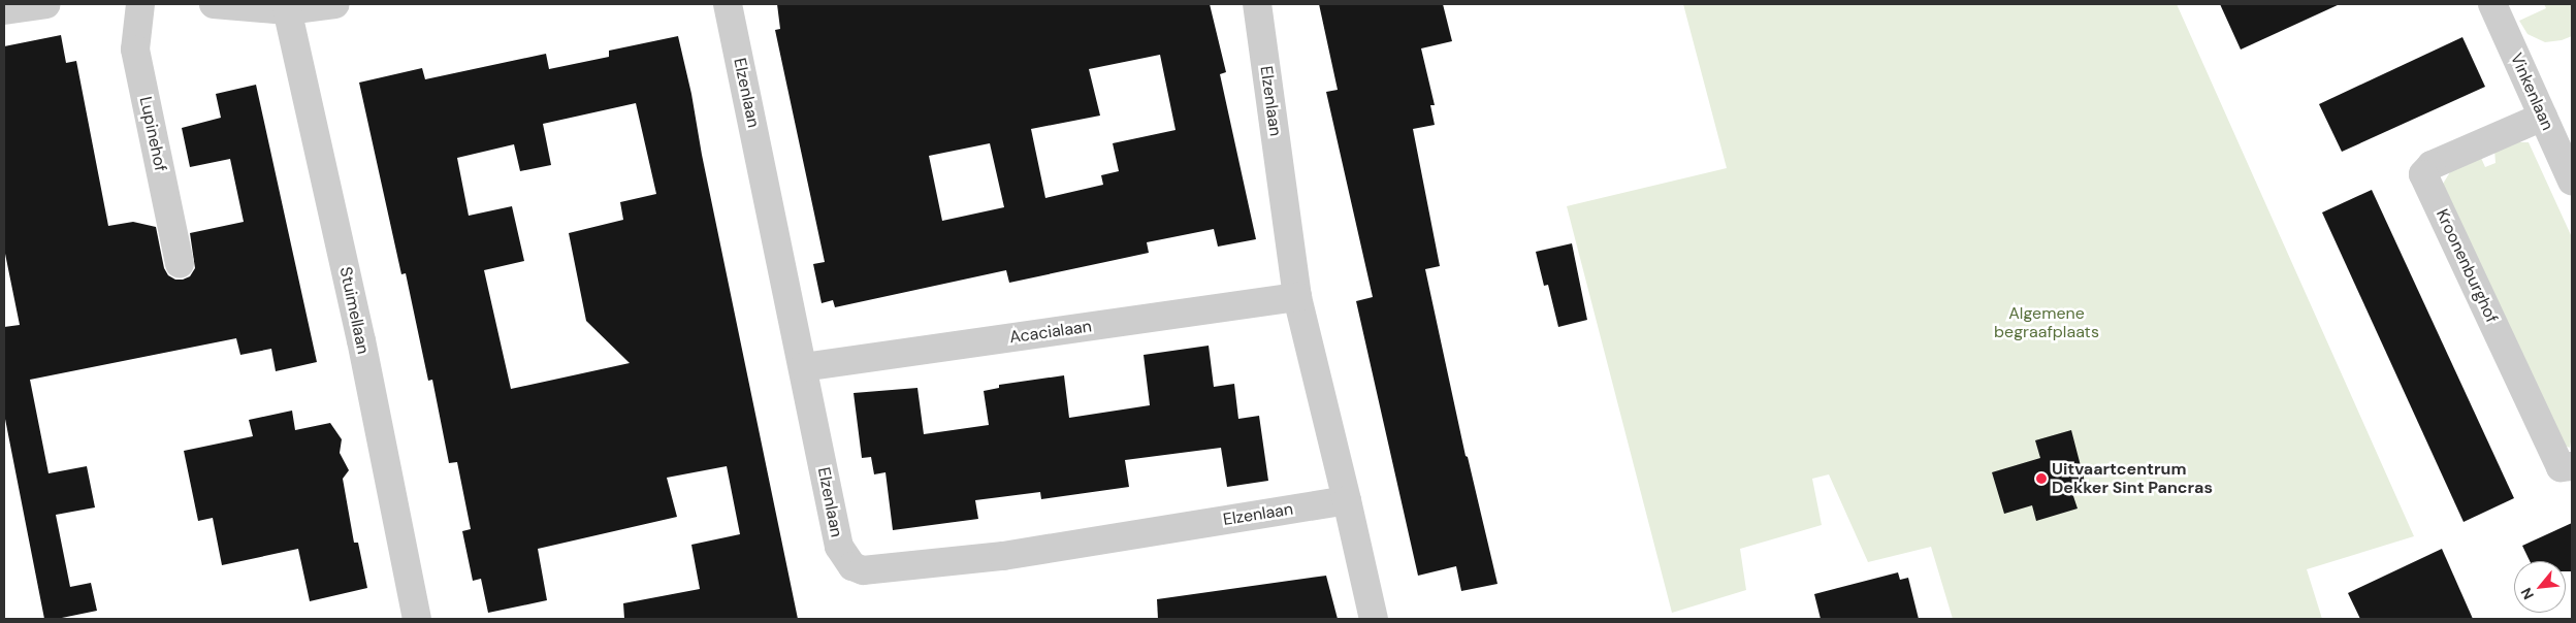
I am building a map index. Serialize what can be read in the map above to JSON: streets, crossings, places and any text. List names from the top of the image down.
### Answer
{
  "streets": {
    "street": [
      "Vinkenlaan",
      "Elzenlaan",
      "Lupinehof",
      "Kroonenburghof",
      "Stuimellaan",
      "Acacialaan"
    ]
  },
  "crossings": [
    ["Vinkenlaan", "Kroonenburghof"],
    ["Elzenlaan", "Acacialaan"]
  ],
  "parks": ["Algemene begraafplaats"],
  "places": ["Uitvaartcentrum Dekker Sint Pancras"],
  "north": "bottom left"
}
